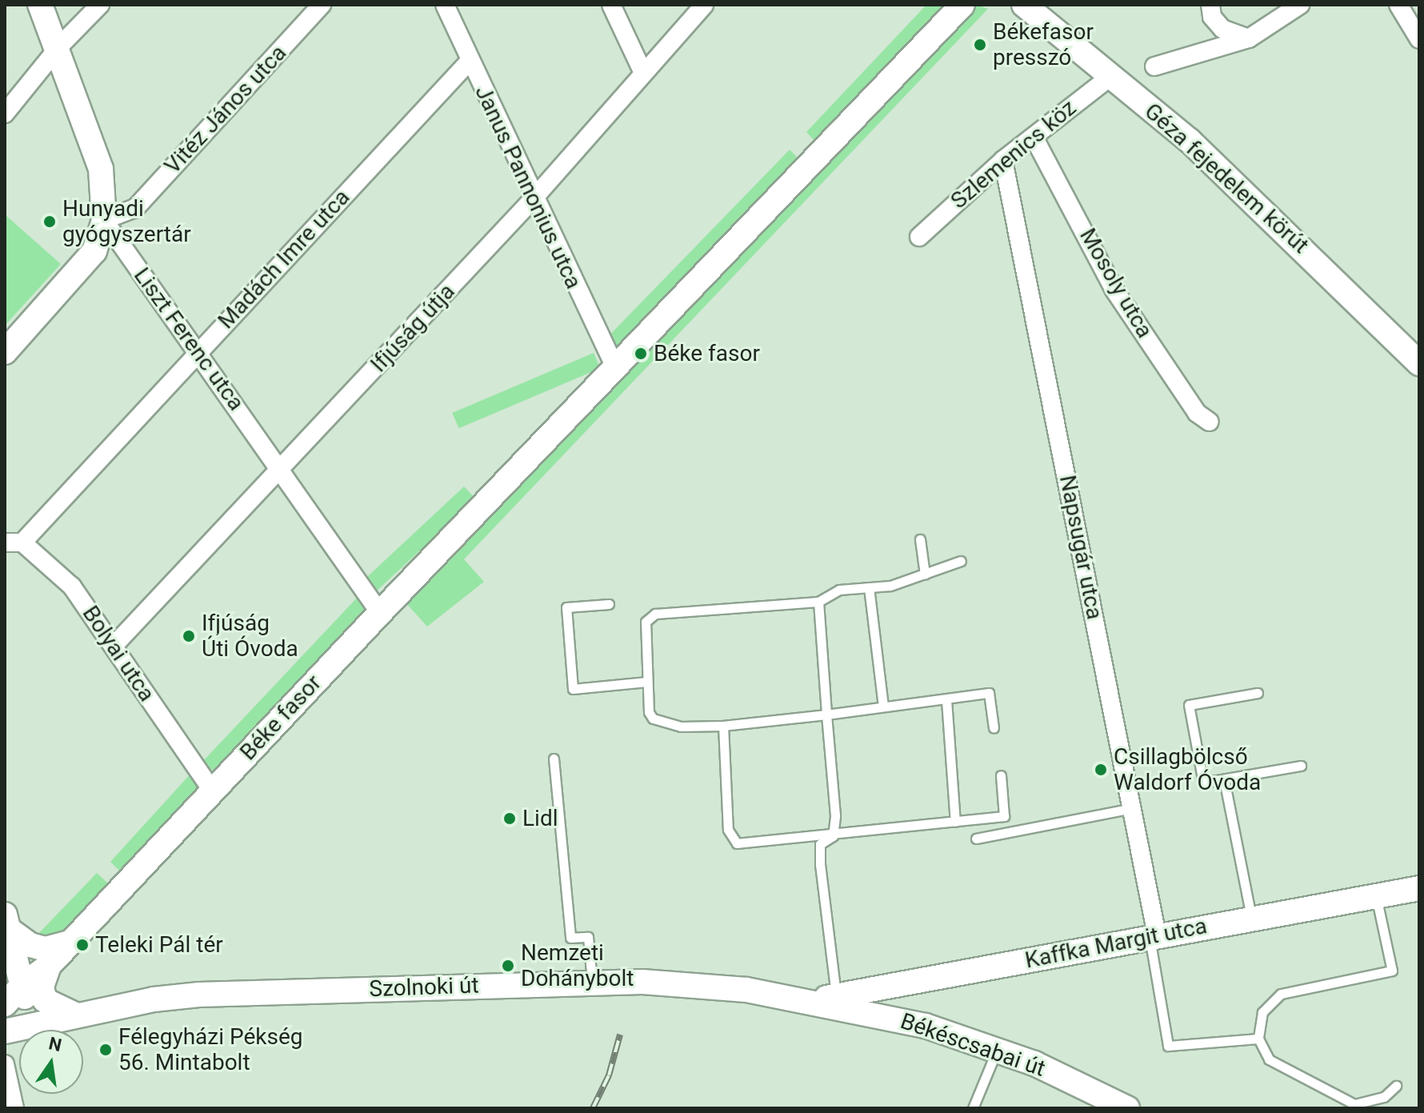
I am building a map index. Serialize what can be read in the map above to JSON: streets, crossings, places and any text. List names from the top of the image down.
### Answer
{
  "streets": {
    "street": [
      "Vitéz János utca",
      "Szlemenics köz",
      "Géza fejedelem körút",
      "Janus Pannonius utca",
      "Madách Imre utca",
      "Mosoly utca",
      "Ifjúság útja",
      "Liszt Ferenc utca",
      "Napsugár utca",
      "Bolyai utca",
      "Béke fasor",
      "Kaffka Margit utca",
      "Szolnoki út",
      "Békéscsabai út"
    ]
  },
  "crossings": [
    ["Vitéz János utca", "Liszt Ferenc utca"],
    ["Szlemenics köz", "Géza fejedelem körút"],
    ["Szlemenics köz", "Mosoly utca"],
    ["Szlemenics köz", "Napsugár utca"],
    ["Janus Pannonius utca", "Madách Imre utca"],
    ["Janus Pannonius utca", "Ifjúság útja"],
    ["Janus Pannonius utca", "Béke fasor"],
    ["Madách Imre utca", "Liszt Ferenc utca"],
    ["Madách Imre utca", "Bolyai utca"],
    ["Ifjúság útja", "Liszt Ferenc utca"],
    ["Ifjúság útja", "Bolyai utca"],
    ["Liszt Ferenc utca", "Béke fasor"],
    ["Napsugár utca", "Kaffka Margit utca"],
    ["Bolyai utca", "Béke fasor"],
    ["Kaffka Margit utca", "Szolnoki út"],
    ["Kaffka Margit utca", "Békéscsabai út"],
    ["Szolnoki út", "Békéscsabai út"]
  ],
  "places": [
    "Békefasor presszó",
    "Hunyadi gyógyszertár",
    "Béke fasor",
    "Ifjúság Úti Óvoda",
    "Csillagbölcső Waldorf Óvoda",
    "Lidl",
    "Teleki Pál tér",
    "Nemzeti Dohánybolt",
    "Félegyházi Pékség 56. Mintabolt"
  ],
  "north": "top"
}
